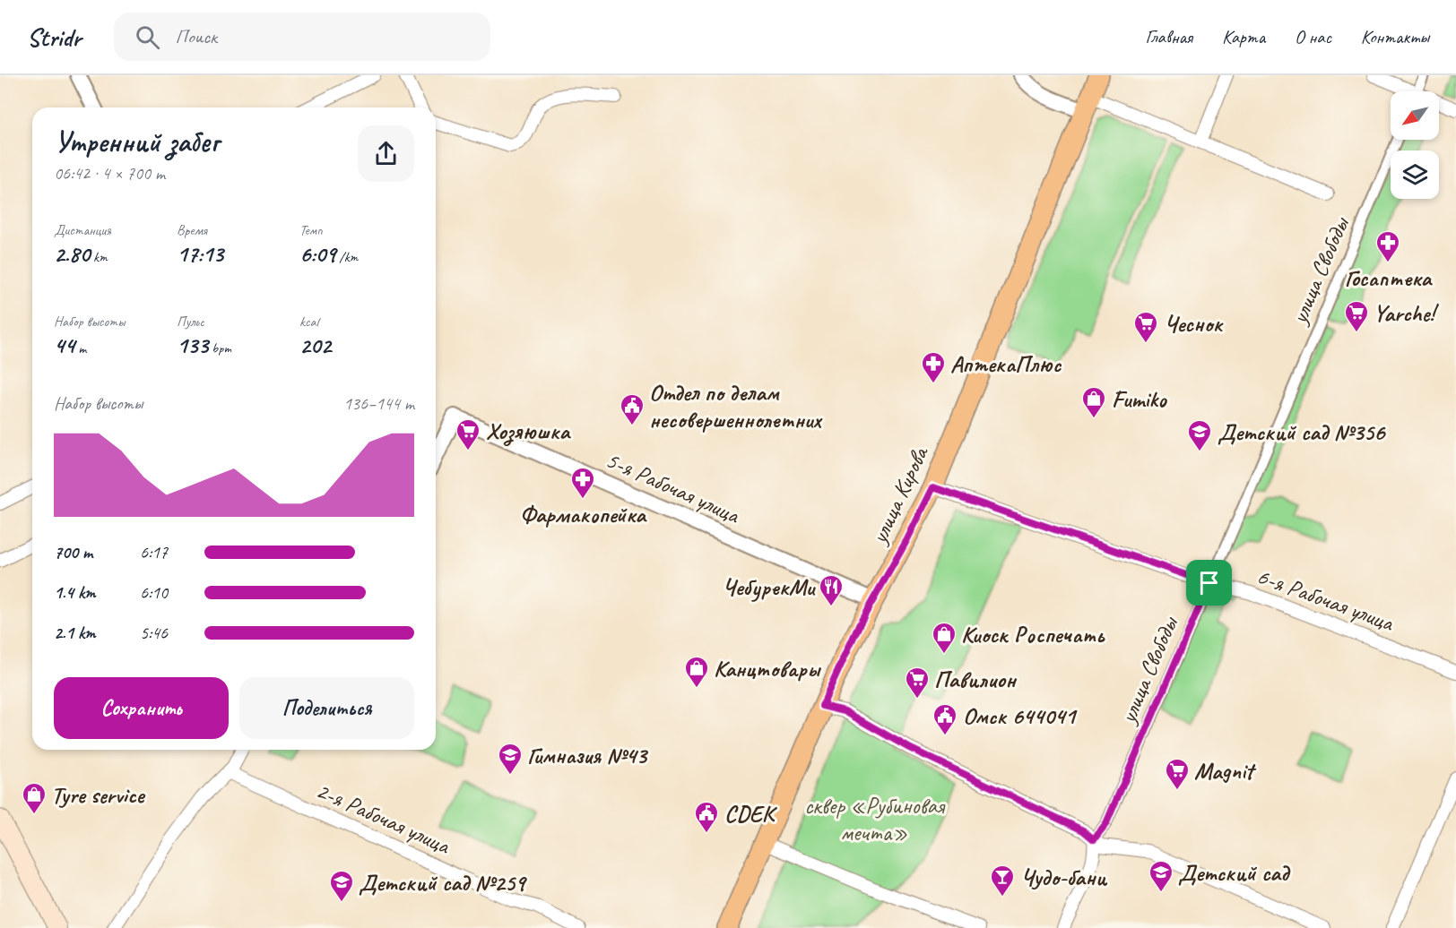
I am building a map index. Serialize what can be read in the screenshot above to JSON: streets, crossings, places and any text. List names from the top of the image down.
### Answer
{
  "streets": {
    "main road": ["улица Кирова"],
    "street": [
      "улица Свободы",
      "5-я Рабочая улица",
      "6-я Рабочая улица",
      "2-я Рабочая улица"
    ]
  },
  "crossings": [
    ["улица Свободы", "6-я Рабочая улица"],
    ["5-я Рабочая улица", "улица Кирова"],
    ["улица Кирова", "6-я Рабочая улица"]
  ],
  "parks": ["сквер «Рубиновая мечта»"],
  "places": {
    "pharmacy": ["Госаптека", "АптекаПлюс", "Фармакопейка"],
    "supermarket": [
      "Yarche!",
      "Чеснок",
      "Хозяюшка",
      "Павилион",
      "Magnit"
    ],
    "shop": [
      "Fumiko",
      "Киоск Роспечать",
      "Канцтовары",
      "Tyre service"
    ],
    "public building": ["Отдел по делам несовершеннолетних", "Омск 644041", "CDEK"],
    "school or university": [
      "Детский сад №356",
      "Гимназия №43",
      "Детский сад",
      "Детский сад №259"
    ],
    "restaurant": ["ЧебурекМи"],
    "bar": ["Чудо-бани"]
  },
  "north": "bottom left",
  "page": {
    "header": "Stridr",
    "search": "Поиск",
    "nav": [
      "Главная",
      "Карта",
      "О нас",
      "Контакты"
    ],
    "heading": ["Утренний забег", "06:42 · 4 × 700 m"],
    "stats": [
      ["Дистанция", "2.80 km"],
      ["Время", "17:13"],
      ["Темп", "6:09 /km"],
      ["Набор высоты", "44 m"],
      ["Пульс", "133 bpm"],
      ["kcal", "202"]
    ],
    "chart": ["Набор высоты", "136–144 m"],
    "list": [
      {
        "name": "700 m",
        "note": "6:17"
      },
      {
        "name": "1.4 km",
        "note": "6:10"
      },
      {
        "name": "2.1 km",
        "note": "5:46"
      }
    ],
    "buttons": ["Сохранить", "Поделиться"]
  }
}
